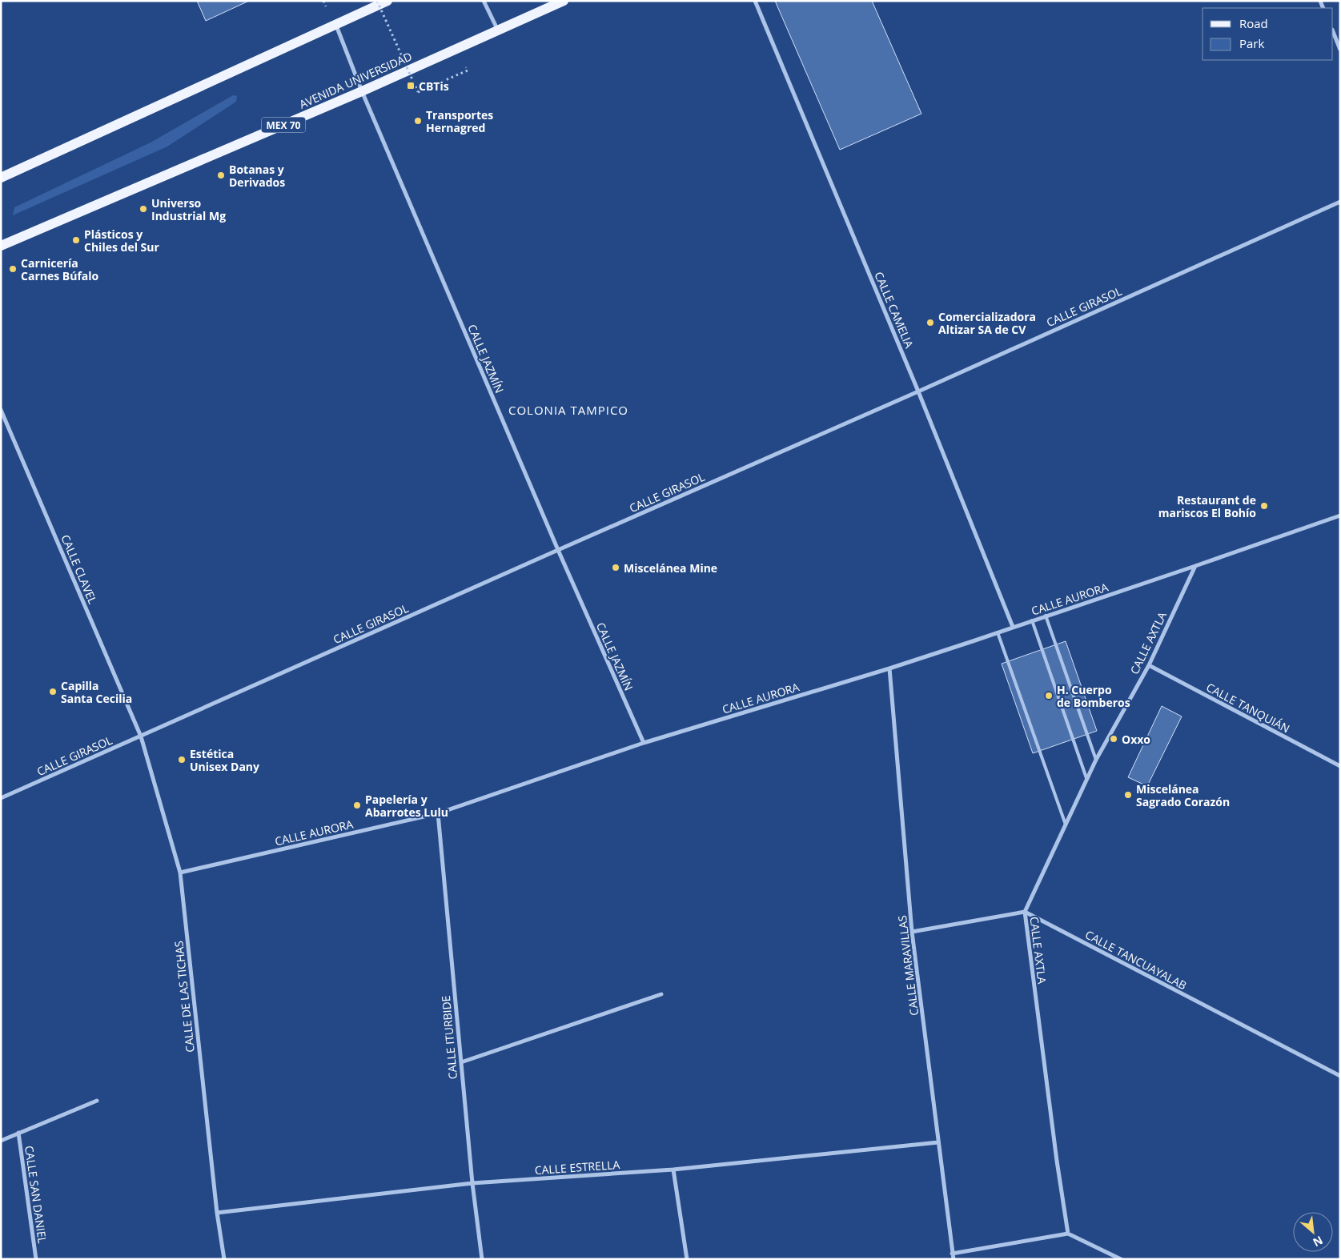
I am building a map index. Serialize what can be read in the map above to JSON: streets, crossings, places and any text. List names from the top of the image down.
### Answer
{
  "streets": {
    "main road": ["AVENIDA UNIVERSIDAD", "MEX 70"],
    "street": [
      "CALLE GIRASOL",
      "CALLE CAMELIA",
      "CALLE JAZMÍN",
      "CALLE CLAVEL",
      "CALLE AURORA",
      "CALLE AXTLA",
      "CALLE TANQUIÁN",
      "CALLE TANCUAYALAB",
      "CALLE MARAVILLAS",
      "CALLE DE LAS TICHAS",
      "CALLE ITURBIDE",
      "CALLE ESTRELLA",
      "CALLE SAN DANIEL"
    ]
  },
  "crossings": [
    ["AVENIDA UNIVERSIDAD", "CALLE JAZMÍN"],
    ["CALLE GIRASOL", "CALLE CAMELIA"],
    ["CALLE GIRASOL", "CALLE JAZMÍN"],
    ["CALLE GIRASOL", "CALLE CLAVEL"],
    ["CALLE GIRASOL", "CALLE DE LAS TICHAS"],
    ["CALLE CAMELIA", "CALLE AURORA"],
    ["CALLE JAZMÍN", "CALLE AURORA"],
    ["CALLE CLAVEL", "CALLE DE LAS TICHAS"],
    ["CALLE AURORA", "CALLE AXTLA"],
    ["CALLE AURORA", "CALLE MARAVILLAS"],
    ["CALLE AURORA", "CALLE DE LAS TICHAS"],
    ["CALLE AURORA", "CALLE ITURBIDE"],
    ["CALLE AXTLA", "CALLE TANQUIÁN"],
    ["CALLE AXTLA", "CALLE TANCUAYALAB"],
    ["CALLE MARAVILLAS", "CALLE ESTRELLA"],
    ["CALLE DE LAS TICHAS", "CALLE ESTRELLA"],
    ["CALLE ITURBIDE", "CALLE ESTRELLA"]
  ],
  "districts": ["COLONIA TAMPICO"],
  "places": {
    "transit": ["CBTis"],
    "other": [
      "Transportes Hernagred",
      "Botanas y Derivados",
      "Universo Industrial Mg",
      "Plásticos y Chiles del Sur",
      "Carnicería Carnes Búfalo",
      "Comercializadora Altizar SA de CV",
      "Restaurant de mariscos El Bohío",
      "Miscelánea Mine",
      "Capilla Santa Cecilia",
      "H. Cuerpo de Bomberos",
      "Oxxo",
      "Estética Unisex Dany",
      "Miscelánea Sagrado Corazón",
      "Papelería y Abarrotes Lulu"
    ]
  },
  "legend": ["Road", "Park"],
  "north": "bottom right"
}
